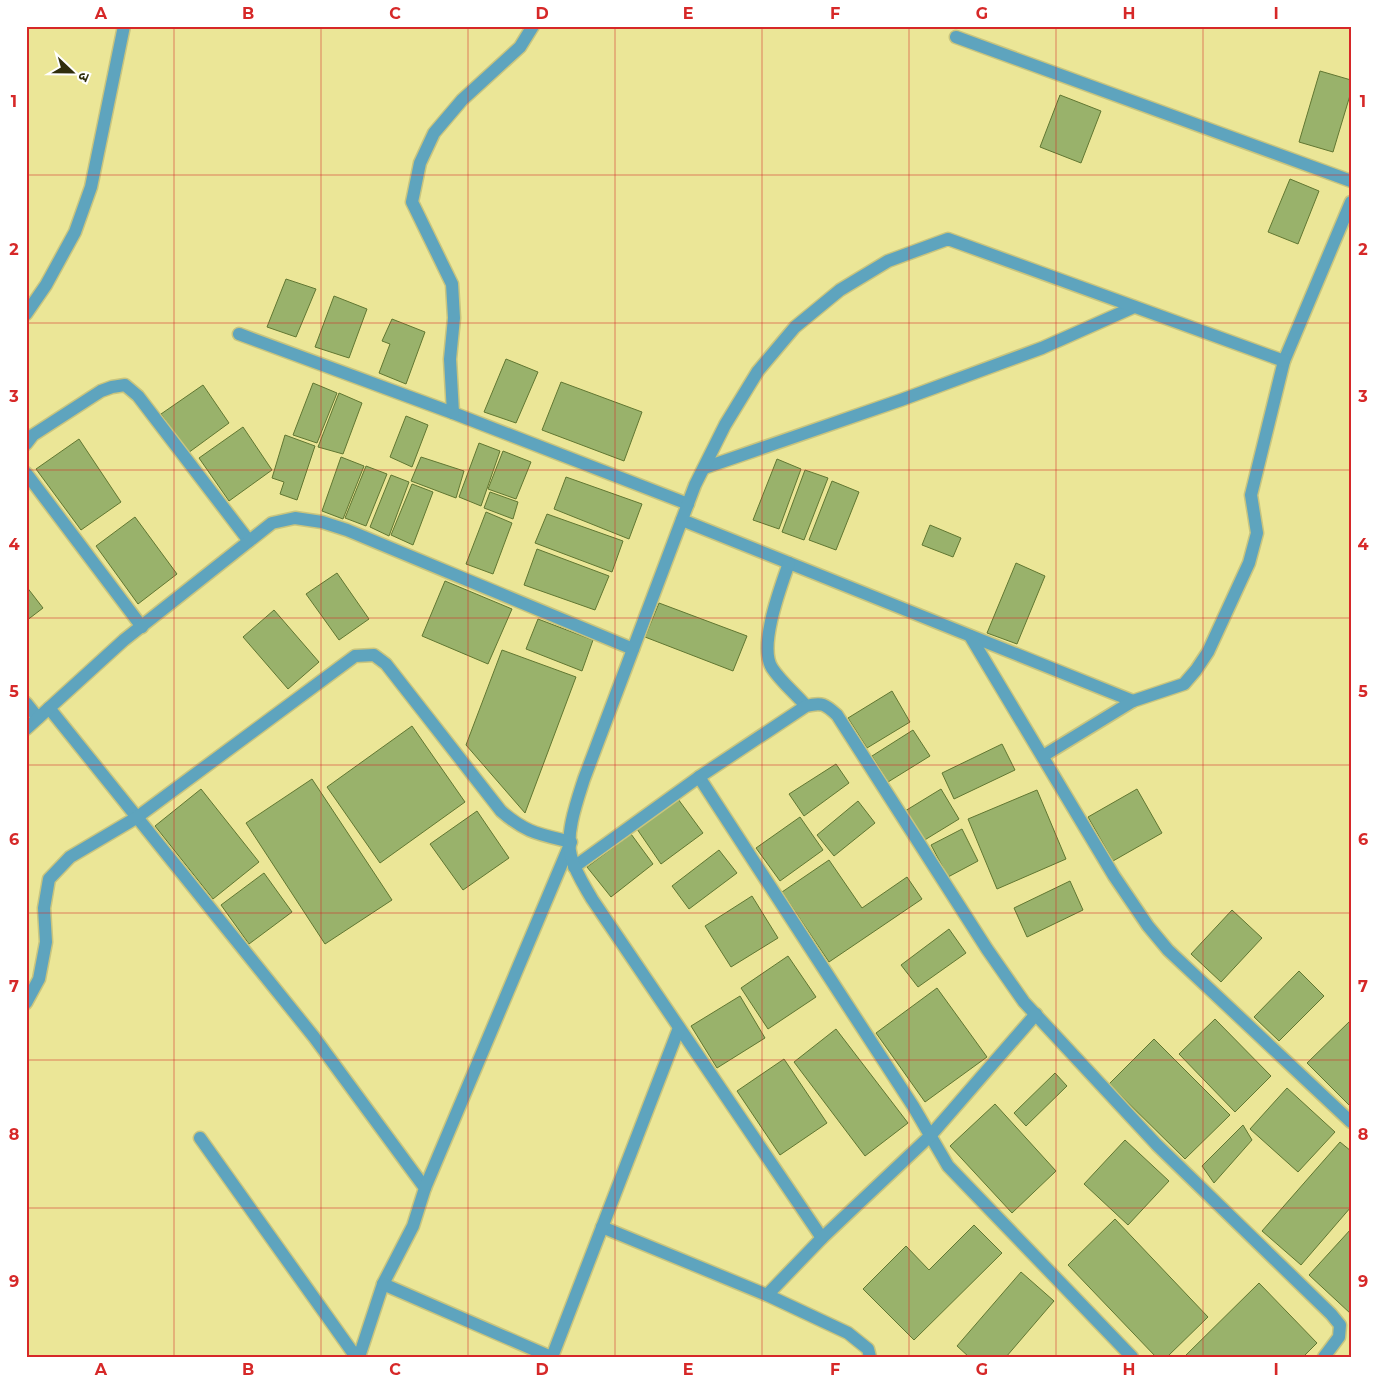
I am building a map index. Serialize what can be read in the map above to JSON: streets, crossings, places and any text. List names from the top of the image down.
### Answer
{
  "north": "right",
  "grid": {
    "columns": [
      "A",
      "B",
      "C",
      "D",
      "E",
      "F",
      "G",
      "H",
      "I"
    ],
    "rows": [
      "1",
      "2",
      "3",
      "4",
      "5",
      "6",
      "7",
      "8",
      "9"
    ]
  }
}
